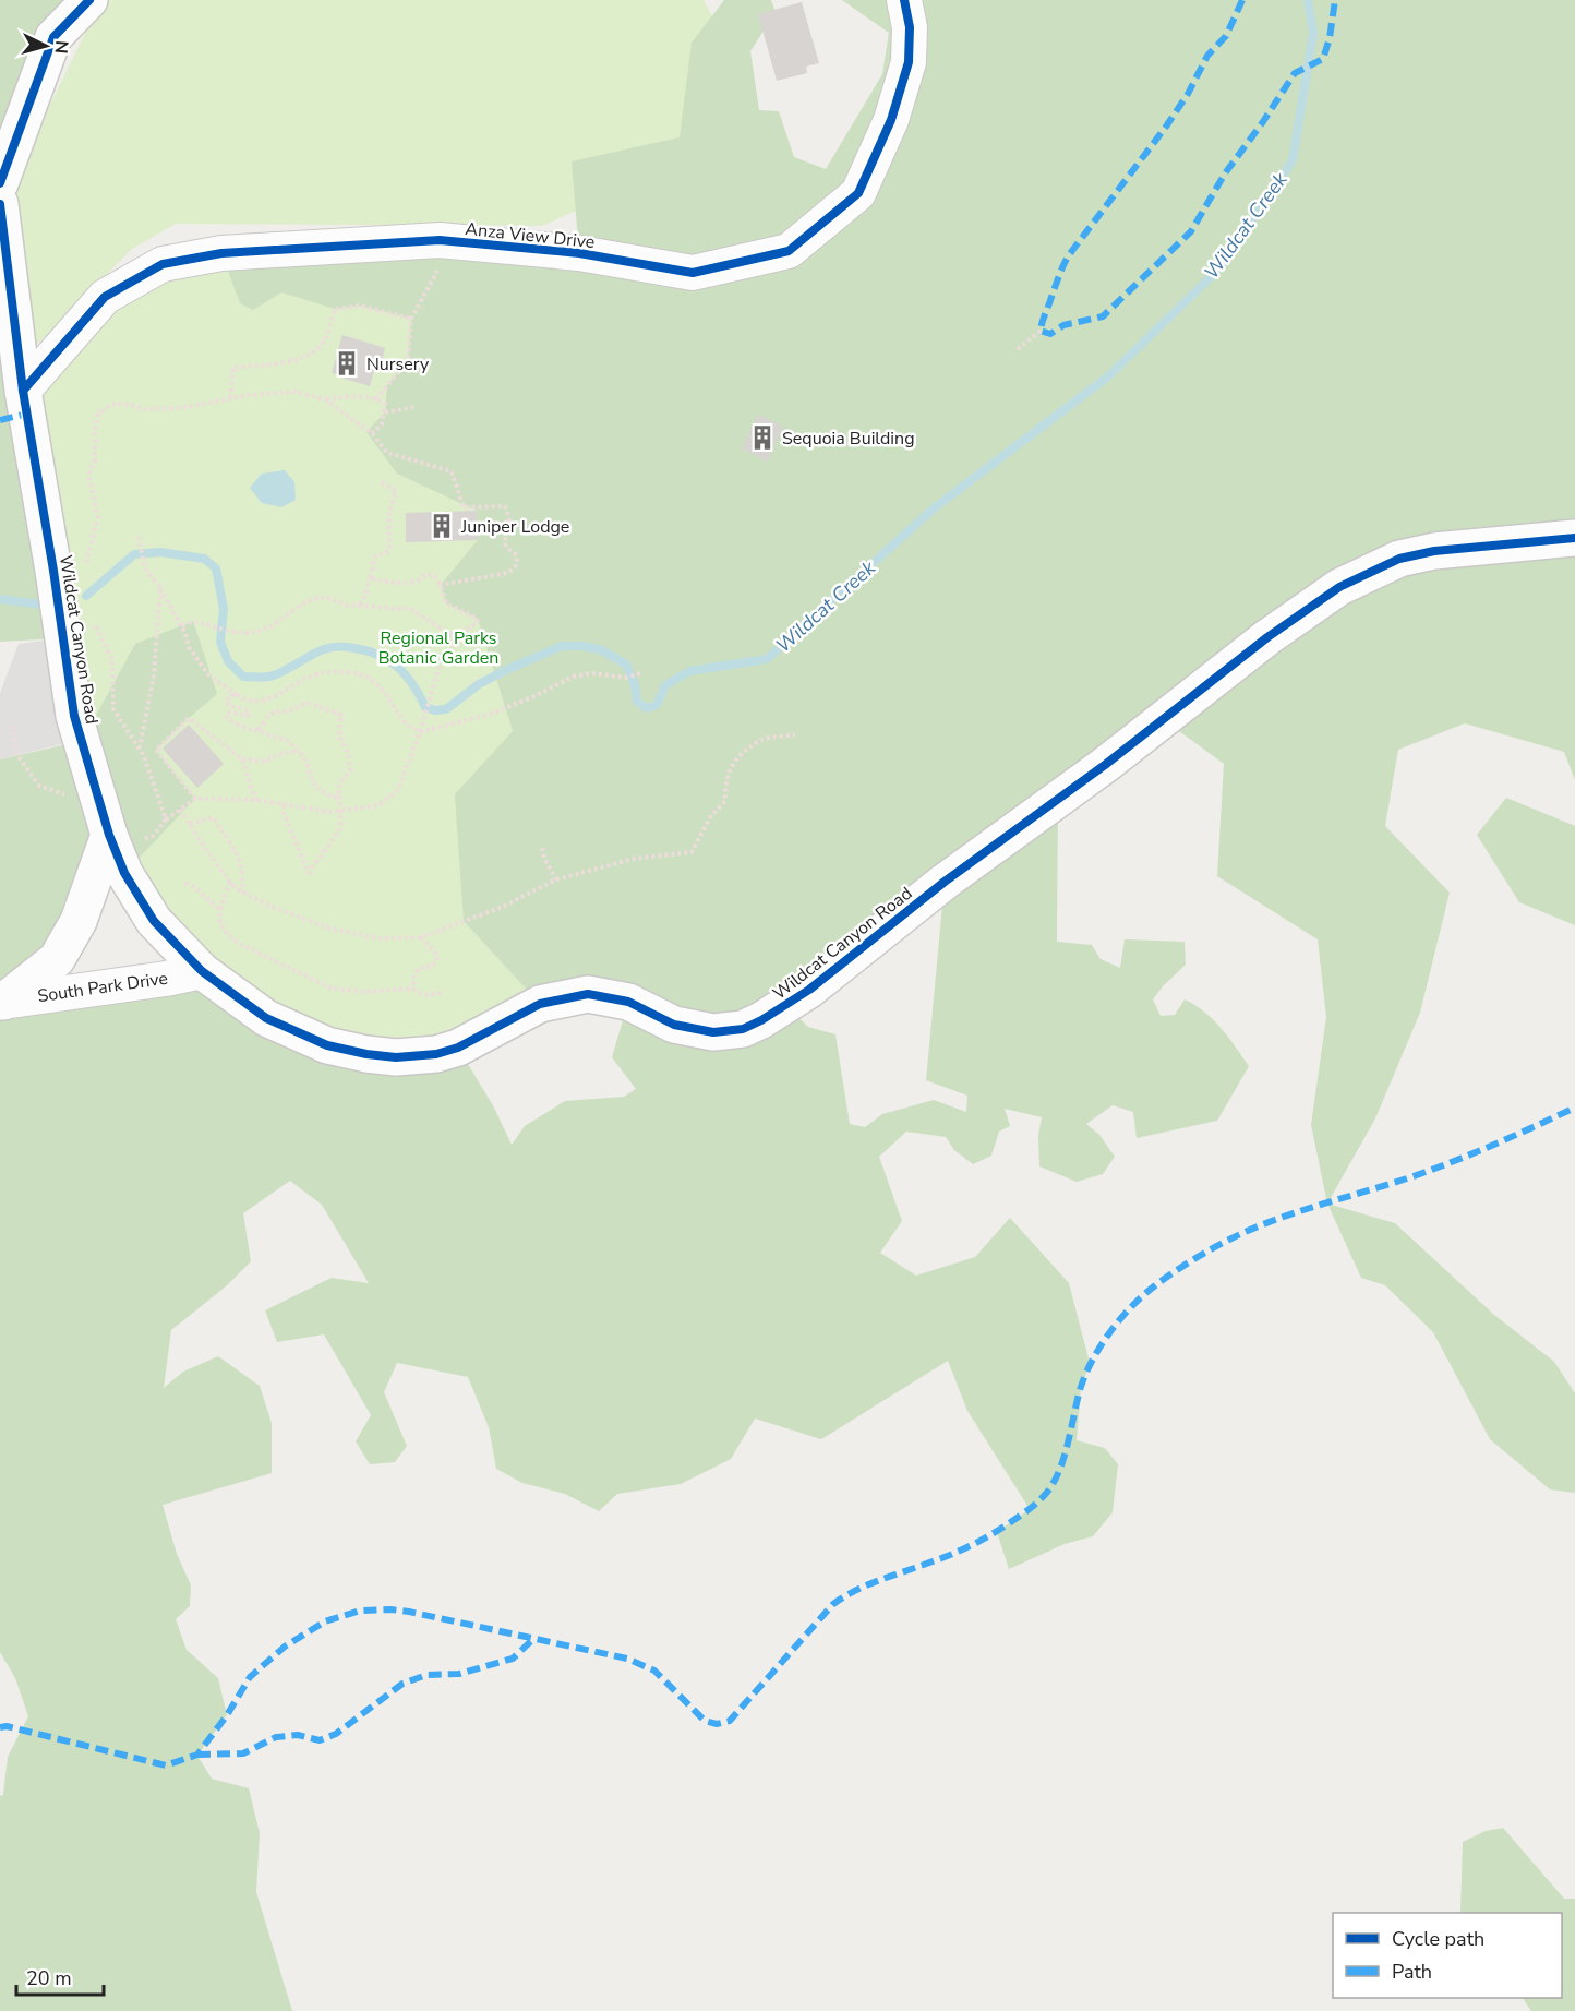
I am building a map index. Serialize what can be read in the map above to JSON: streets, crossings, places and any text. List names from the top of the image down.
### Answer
{
  "streets": {
    "street": ["Anza View Drive", "Wildcat Canyon Road", "South Park Drive"]
  },
  "crossings": [
    ["Anza View Drive", "Wildcat Canyon Road"],
    ["Wildcat Canyon Road", "South Park Drive"]
  ],
  "water": ["Wildcat Creek"],
  "parks": ["Regional Parks Botanic Garden"],
  "places": {
    "building": ["Nursery", "Sequoia Building", "Juniper Lodge"]
  },
  "legend": ["Cycle path", "Path"],
  "scale_bar": "20 m",
  "north": "right"
}
